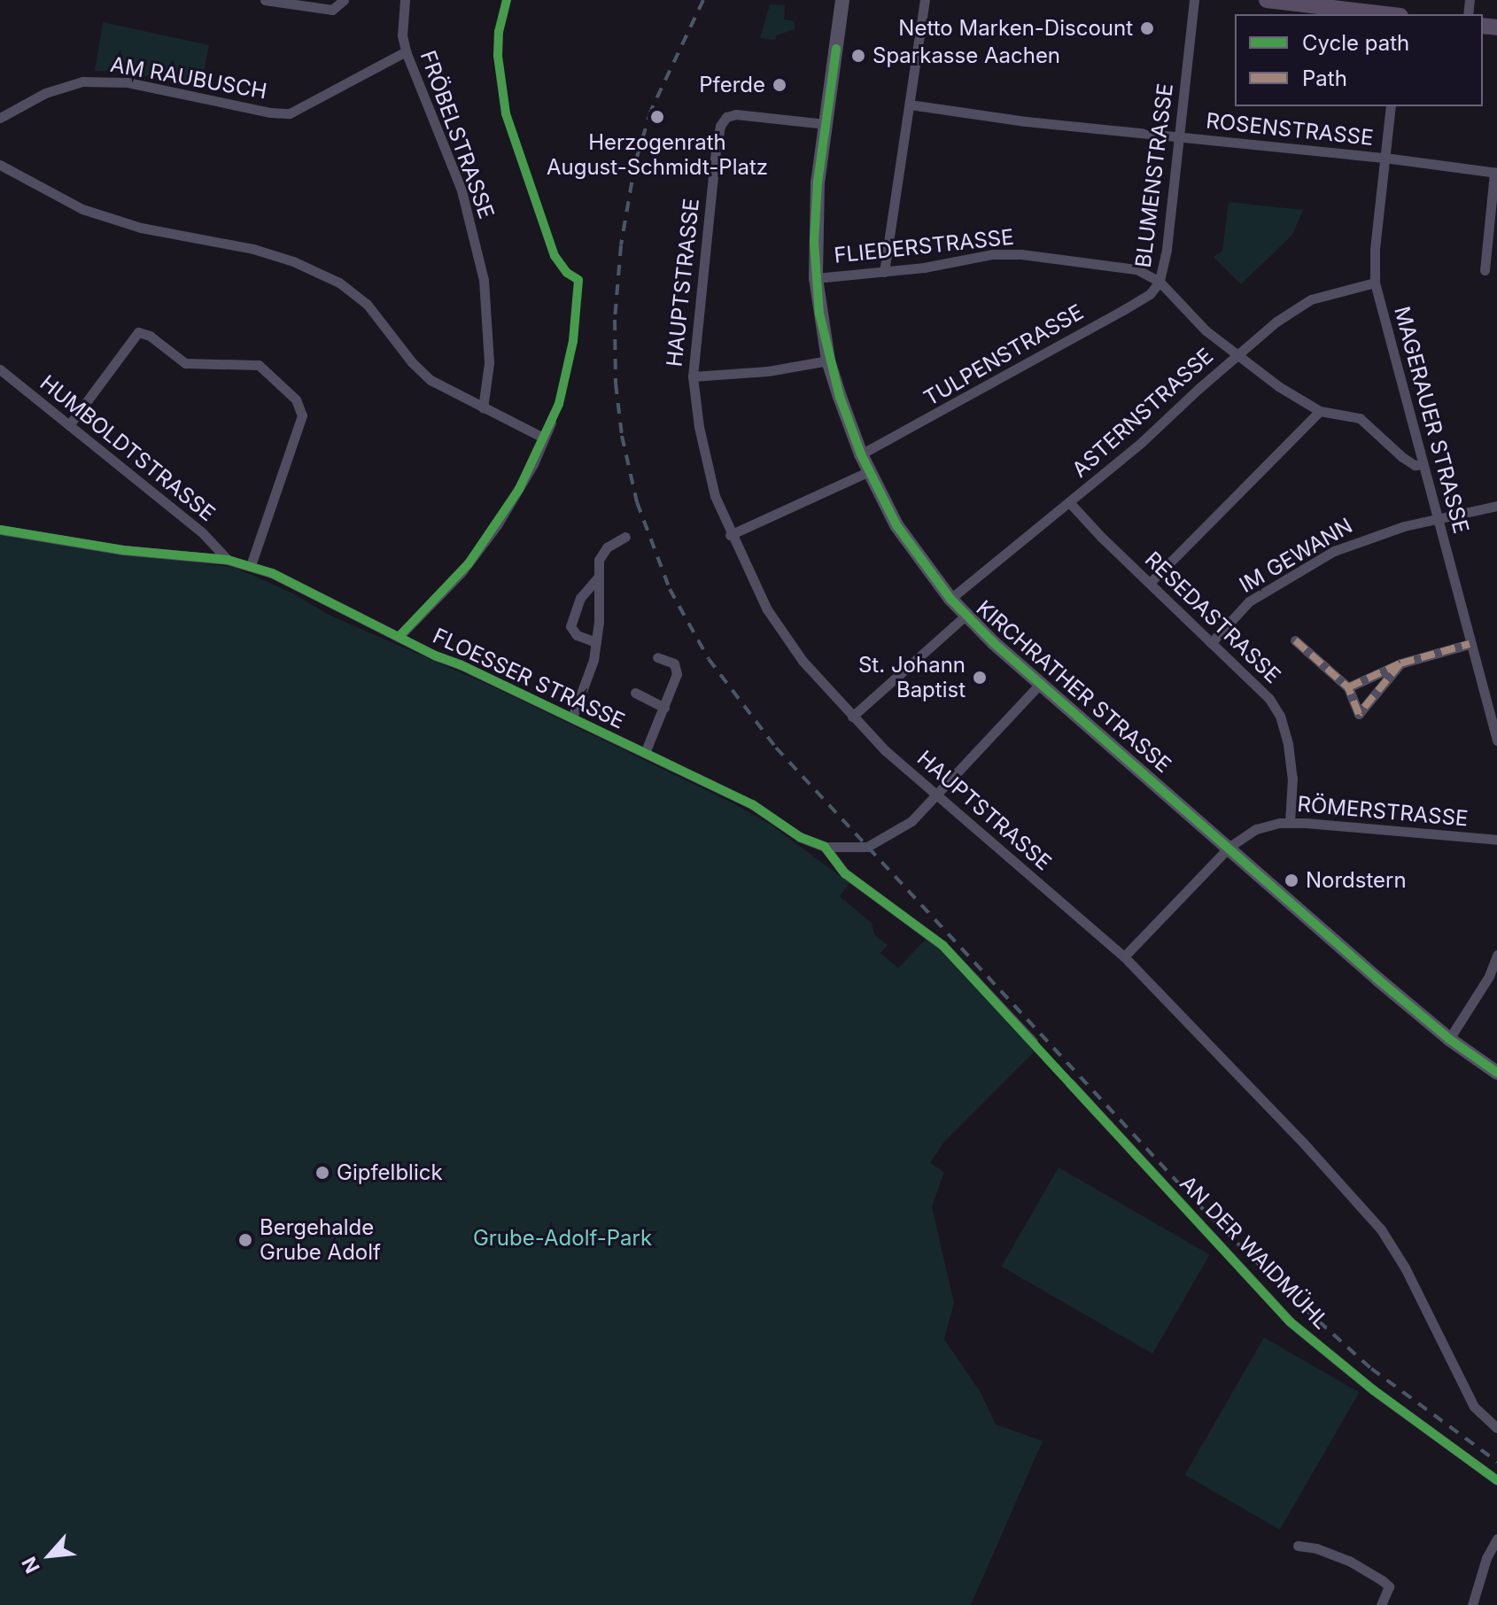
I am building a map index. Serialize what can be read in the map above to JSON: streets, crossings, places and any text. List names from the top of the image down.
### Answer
{
  "streets": {
    "main road": ["KIRCHRATHER STRASSE"],
    "street": [
      "AM RAUBUSCH",
      "ROSENSTRASSE",
      "FRÖBELSTRASSE",
      "BLUMENSTRASSE",
      "FLIEDERSTRASSE",
      "HAUPTSTRASSE",
      "TULPENSTRASSE",
      "ASTERNSTRASSE",
      "MAGERAUER STRASSE",
      "HUMBOLDTSTRASSE",
      "IM GEWANN",
      "RESEDASTRASSE",
      "FLOESSER STRASSE",
      "RÖMERSTRASSE",
      "AN DER WAIDMÜHL"
    ]
  },
  "crossings": [
    ["AM RAUBUSCH", "FRÖBELSTRASSE"],
    ["ROSENSTRASSE", "BLUMENSTRASSE"],
    ["ROSENSTRASSE", "MAGERAUER STRASSE"],
    ["BLUMENSTRASSE", "FLIEDERSTRASSE"],
    ["BLUMENSTRASSE", "TULPENSTRASSE"],
    ["BLUMENSTRASSE", "ASTERNSTRASSE"],
    ["BLUMENSTRASSE", "MAGERAUER STRASSE"],
    ["FLIEDERSTRASSE", "TULPENSTRASSE"],
    ["FLIEDERSTRASSE", "KIRCHRATHER STRASSE"],
    ["HAUPTSTRASSE", "FLOESSER STRASSE"],
    ["HAUPTSTRASSE", "KIRCHRATHER STRASSE"],
    ["HAUPTSTRASSE", "RÖMERSTRASSE"],
    ["TULPENSTRASSE", "KIRCHRATHER STRASSE"],
    ["ASTERNSTRASSE", "MAGERAUER STRASSE"],
    ["ASTERNSTRASSE", "RESEDASTRASSE"],
    ["ASTERNSTRASSE", "KIRCHRATHER STRASSE"],
    ["MAGERAUER STRASSE", "IM GEWANN"],
    ["HUMBOLDTSTRASSE", "FLOESSER STRASSE"],
    ["IM GEWANN", "RESEDASTRASSE"],
    ["RESEDASTRASSE", "RÖMERSTRASSE"],
    ["FLOESSER STRASSE", "KIRCHRATHER STRASSE"],
    ["KIRCHRATHER STRASSE", "RÖMERSTRASSE"]
  ],
  "parks": ["Grube-Adolf-Park"],
  "places": [
    "Netto Marken-Discount",
    "Sparkasse Aachen",
    "Pferde",
    "Herzogenrath August-Schmidt-Platz",
    "St. Johann Baptist",
    "Nordstern",
    "Gipfelblick",
    "Bergehalde Grube Adolf"
  ],
  "legend": ["Cycle path", "Path"],
  "north": "bottom left"
}
